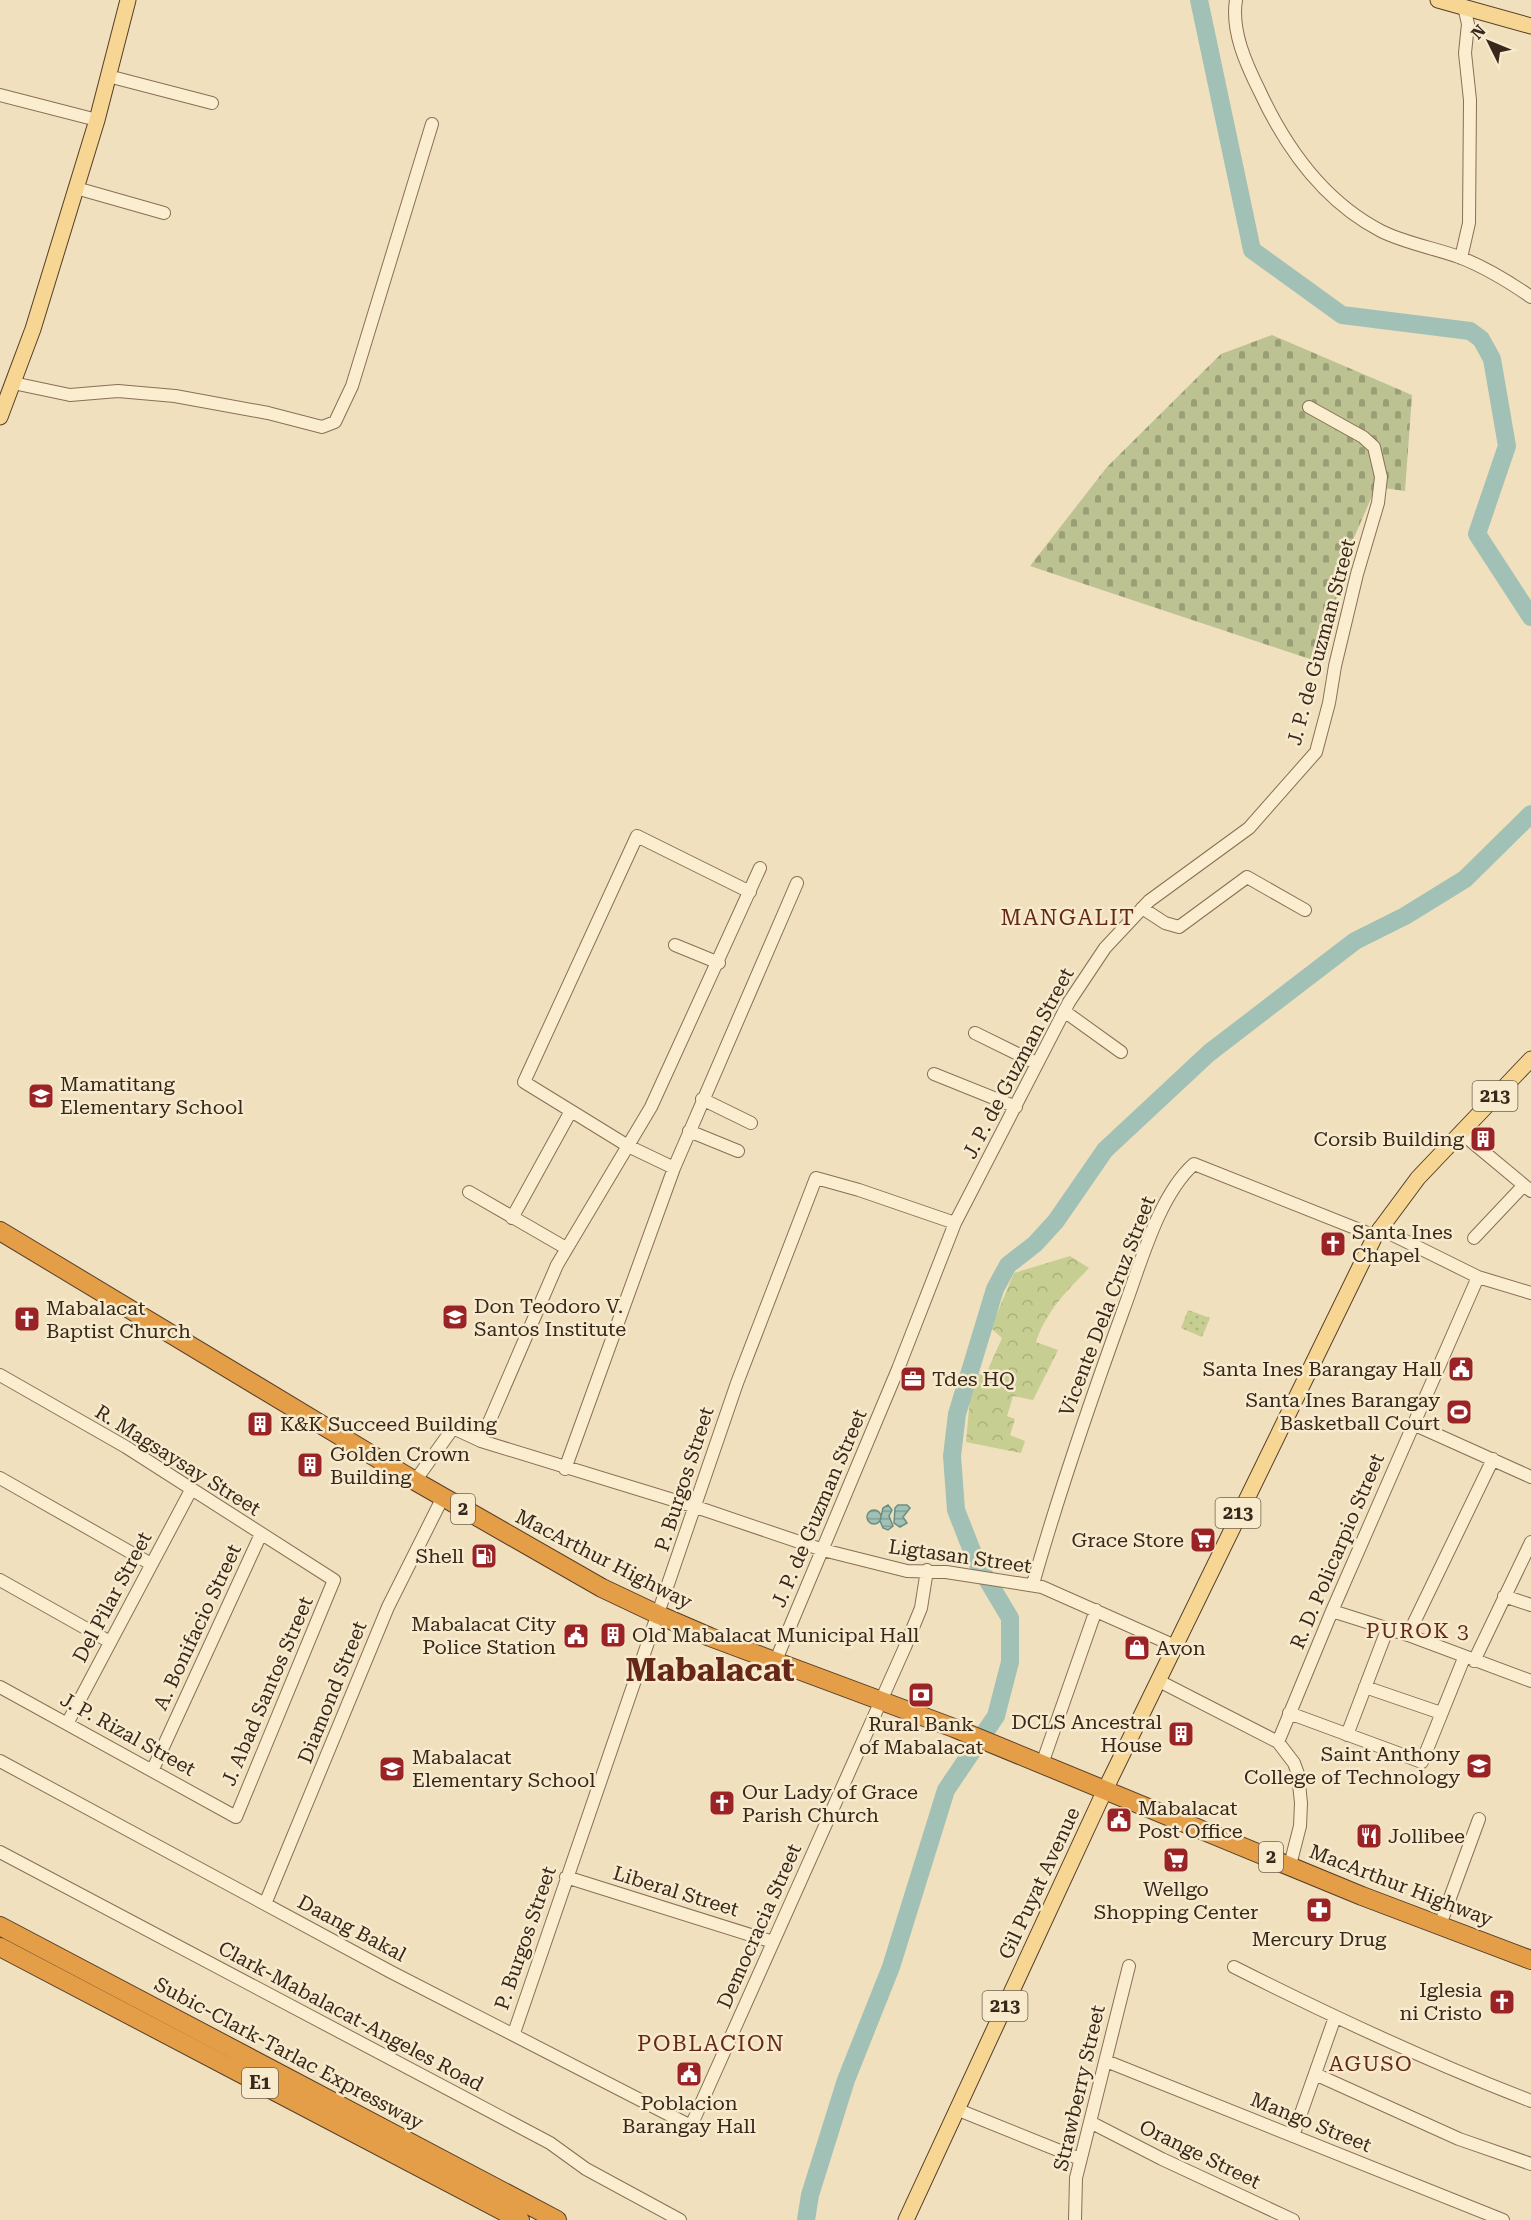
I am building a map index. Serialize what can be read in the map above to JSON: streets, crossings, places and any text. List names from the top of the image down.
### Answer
{
  "streets": {
    "highway": [
      "2",
      "MacArthur Highway",
      "Subic-Clark-Tarlac Expressway",
      "E1"
    ],
    "main road": ["213", "Gil Puyat Avenue"],
    "street": [
      "J. P. de Guzman Street",
      "Vicente Dela Cruz Street",
      "R. Magsaysay Street",
      "P. Burgos Street",
      "R. D. Policarpio Street",
      "Ligtasan Street",
      "Del Pilar Street",
      "A. Bonifacio Street",
      "J. Abad Santos Street",
      "Diamond Street",
      "J. P. Rizal Street",
      "Liberal Street",
      "Democracia Street",
      "Daang Bakal",
      "Clark-Mabalacat-Angeles Road",
      "Strawberry Street",
      "Mango Street",
      "Orange Street"
    ]
  },
  "crossings": [
    ["J. P. de Guzman Street", "P. Burgos Street"],
    ["J. P. de Guzman Street", "Ligtasan Street"],
    ["J. P. de Guzman Street", "MacArthur Highway"],
    ["213", "Vicente Dela Cruz Street"],
    ["213", "Ligtasan Street"],
    ["213", "MacArthur Highway"],
    ["213", "Gil Puyat Avenue"],
    ["Vicente Dela Cruz Street", "Ligtasan Street"],
    ["R. Magsaysay Street", "Del Pilar Street"],
    ["R. Magsaysay Street", "A. Bonifacio Street"],
    ["R. Magsaysay Street", "J. Abad Santos Street"],
    ["P. Burgos Street", "Ligtasan Street"],
    ["P. Burgos Street", "MacArthur Highway"],
    ["P. Burgos Street", "Liberal Street"],
    ["P. Burgos Street", "Daang Bakal"],
    ["Ligtasan Street", "MacArthur Highway"],
    ["Ligtasan Street", "Democracia Street"],
    ["MacArthur Highway", "Diamond Street"],
    ["MacArthur Highway", "Gil Puyat Avenue"],
    ["MacArthur Highway", "Democracia Street"],
    ["Del Pilar Street", "J. P. Rizal Street"],
    ["A. Bonifacio Street", "J. P. Rizal Street"],
    ["J. Abad Santos Street", "J. P. Rizal Street"],
    ["Diamond Street", "Daang Bakal"],
    ["Liberal Street", "Democracia Street"],
    ["Democracia Street", "Daang Bakal"],
    ["Strawberry Street", "Mango Street"],
    ["Strawberry Street", "Orange Street"]
  ],
  "districts": [
    "MANGALIT",
    "PUROK 3",
    "Mabalacat",
    "POBLACION",
    "AGUSO"
  ],
  "places": {
    "school or university": [
      "Mamatitang Elementary School",
      "Don Teodoro V. Santos Institute",
      "Saint Anthony College of Technology",
      "Mabalacat Elementary School"
    ],
    "building": [
      "Corsib Building",
      "K&K Succeed Building",
      "Golden Crown Building",
      "Old Mabalacat Municipal Hall",
      "DCLS Ancestral House"
    ],
    "church": [
      "Santa Ines Chapel",
      "Mabalacat Baptist Church",
      "Our Lady of Grace Parish Church",
      "Iglesia ni Cristo"
    ],
    "public building": [
      "Santa Ines Barangay Hall",
      "Mabalacat City Police Station",
      "Mabalacat Post Office",
      "Poblacion Barangay Hall"
    ],
    "office": ["Tdes HQ"],
    "sports": ["Santa Ines Barangay Basketball Court"],
    "supermarket": ["Grace Store", "Wellgo Shopping Center"],
    "fuel station": ["Shell"],
    "shop": ["Avon"],
    "bank": ["Rural Bank of Mabalacat"],
    "restaurant": ["Jollibee"],
    "pharmacy": ["Mercury Drug"]
  },
  "north": "top left"
}
